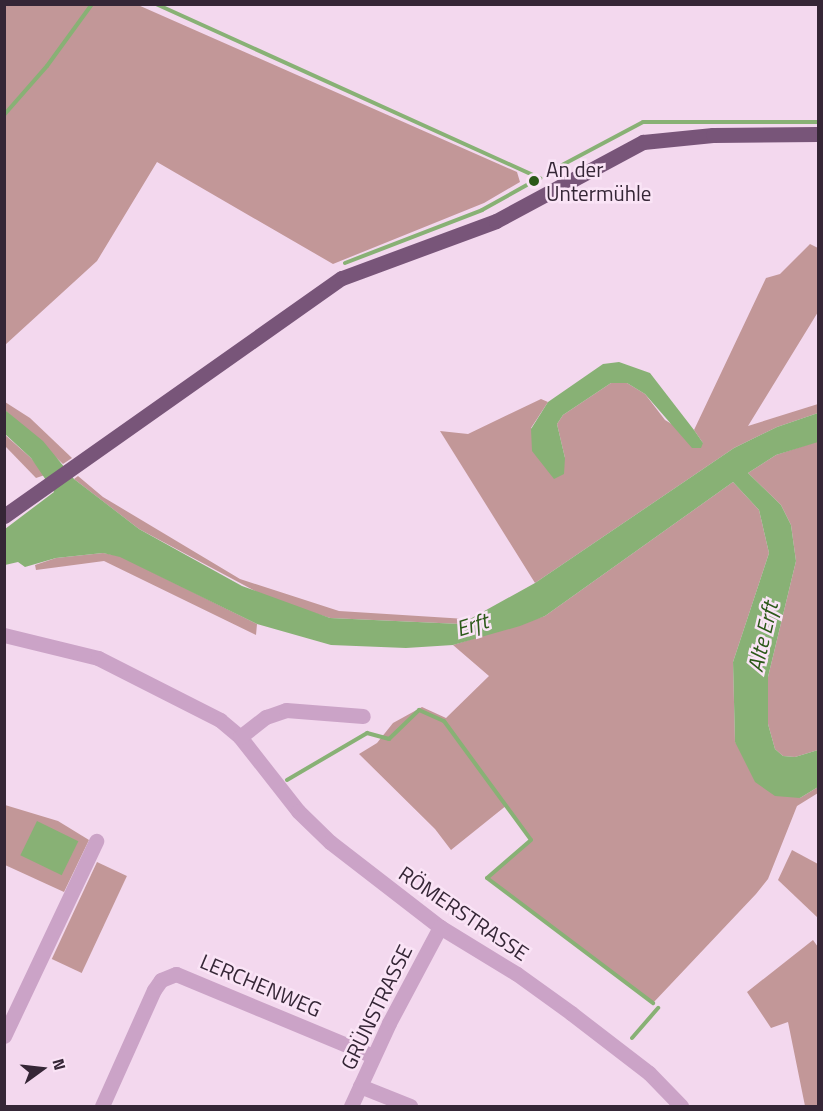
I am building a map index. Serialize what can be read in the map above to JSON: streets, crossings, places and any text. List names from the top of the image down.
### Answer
{
  "streets": {
    "street": ["RÖMERSTRASSE", "LERCHENWEG", "GRÜNSTRASSE"]
  },
  "crossings": [
    ["RÖMERSTRASSE", "GRÜNSTRASSE"],
    ["LERCHENWEG", "GRÜNSTRASSE"]
  ],
  "water": ["Erft", "Alte Erft"],
  "places": ["An der Untermühle"],
  "north": "right"
}
